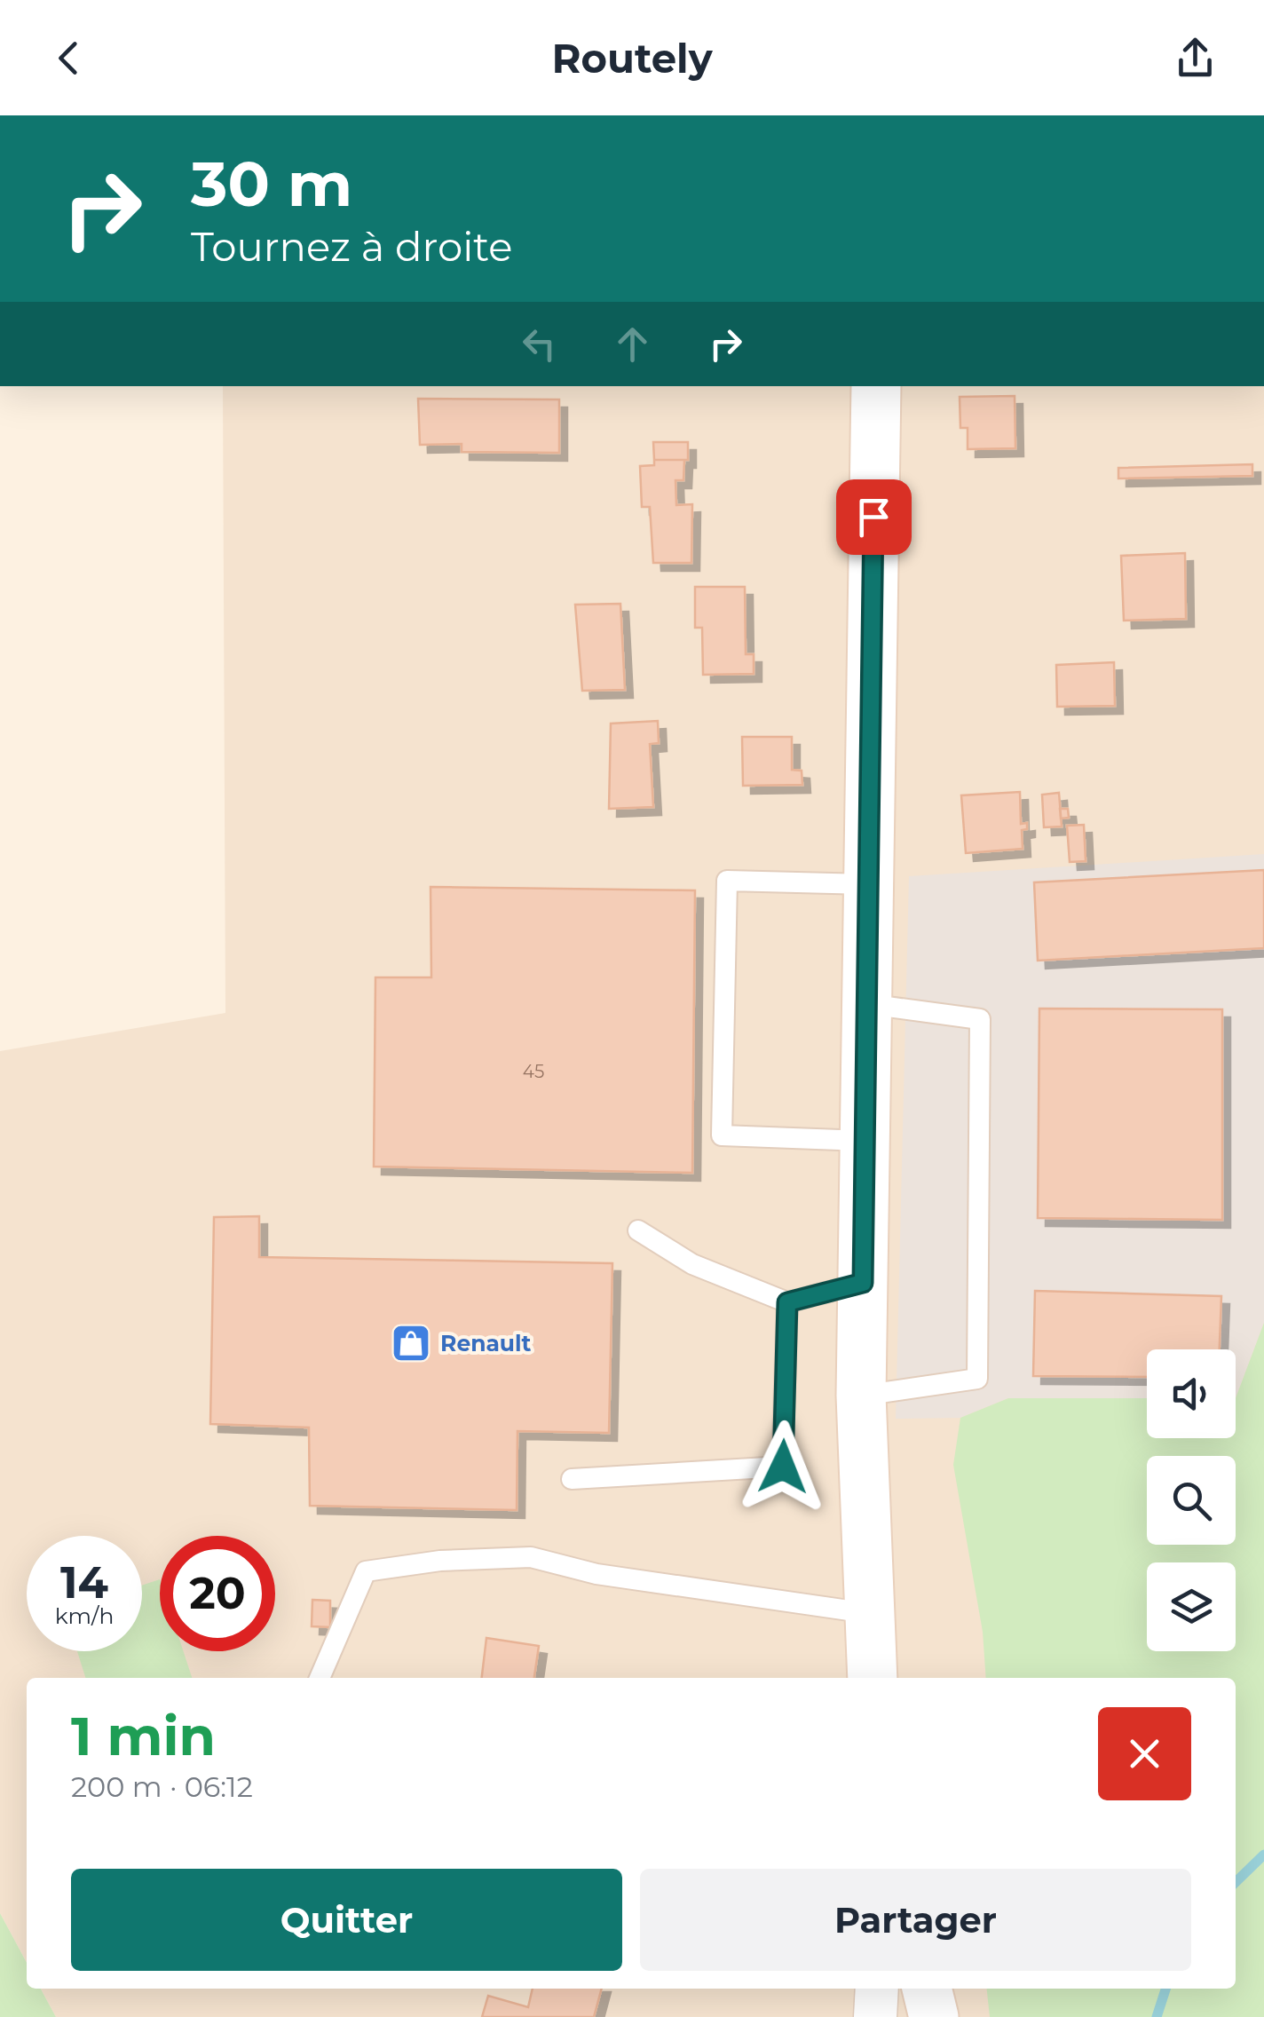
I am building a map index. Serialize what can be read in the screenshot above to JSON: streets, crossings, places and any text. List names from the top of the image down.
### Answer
{
  "places": {
    "shop": ["Renault"]
  },
  "house_numbers": ["45"],
  "page": {
    "header": "Routely",
    "turn": ["30 m", "Tournez à droite"],
    "speed": "14 km/h",
    "limit": "20",
    "heading": ["1 min", "200 m · 06:12"],
    "buttons": ["Quitter", "Partager"]
  }
}
